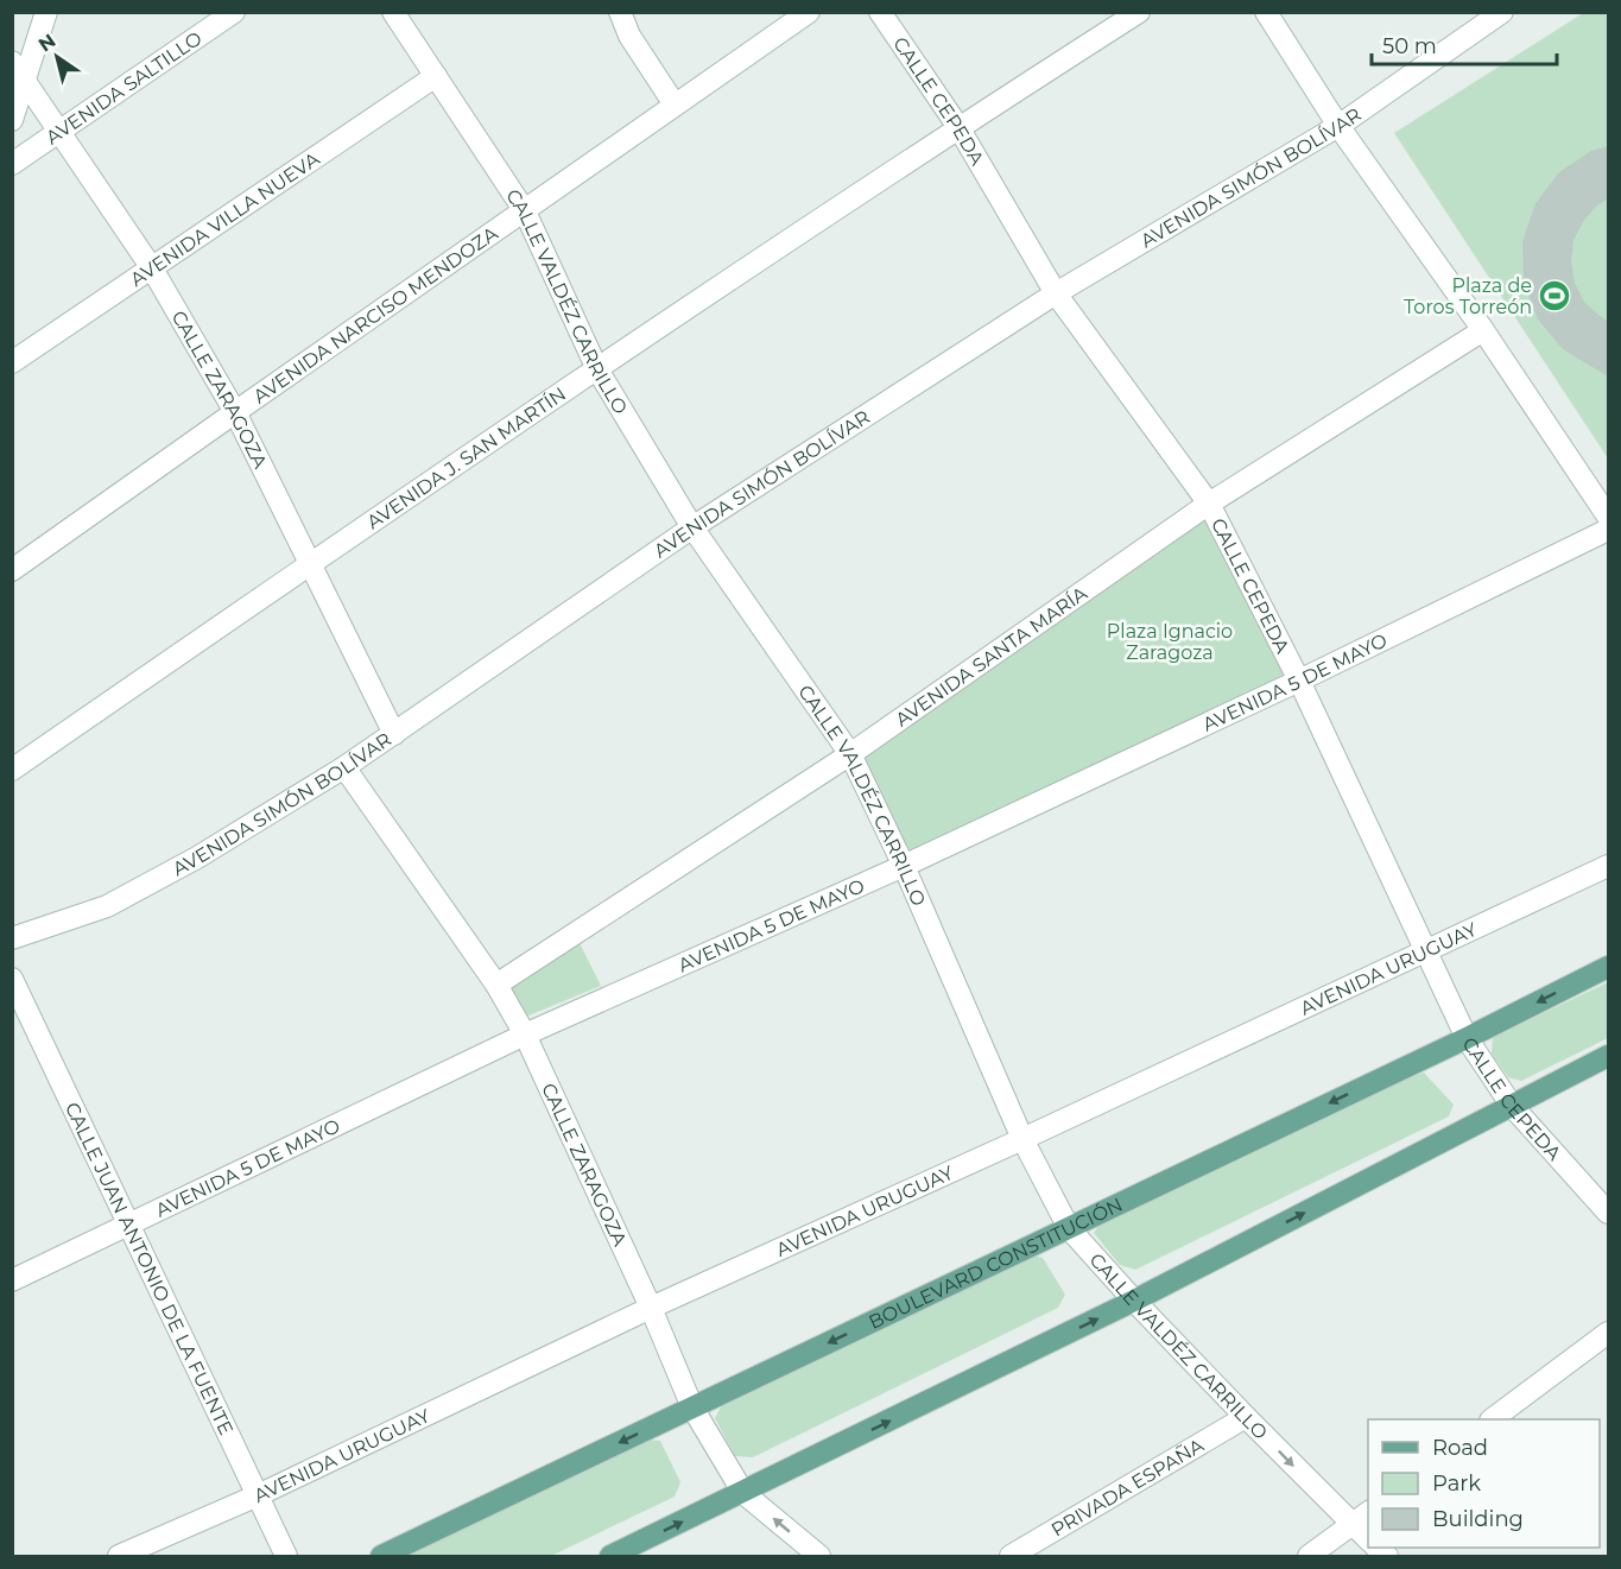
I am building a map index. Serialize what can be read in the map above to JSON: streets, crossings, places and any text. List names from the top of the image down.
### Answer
{
  "streets": {
    "main road": ["BOULEVARD CONSTITUCIÓN"],
    "street": [
      "AVENIDA SALTILLO",
      "CALLE CEPEDA",
      "AVENIDA SIMÓN BOLÍVAR",
      "AVENIDA VILLA NUEVA",
      "CALLE VALDÉZ CARRILLO",
      "AVENIDA NARCISO MENDOZA",
      "CALLE ZARAGOZA",
      "AVENIDA J. SAN MARTÍN",
      "AVENIDA SANTA MARÍA",
      "AVENIDA 5 DE MAYO",
      "AVENIDA URUGUAY",
      "CALLE JUAN ANTONIO DE LA FUENTE",
      "PRIVADA ESPAÑA"
    ]
  },
  "crossings": [
    ["AVENIDA SALTILLO", "CALLE ZARAGOZA"],
    ["CALLE CEPEDA", "AVENIDA SIMÓN BOLÍVAR"],
    ["CALLE CEPEDA", "AVENIDA J. SAN MARTÍN"],
    ["CALLE CEPEDA", "AVENIDA SANTA MARÍA"],
    ["CALLE CEPEDA", "AVENIDA 5 DE MAYO"],
    ["CALLE CEPEDA", "AVENIDA URUGUAY"],
    ["CALLE CEPEDA", "BOULEVARD CONSTITUCIÓN"],
    ["AVENIDA SIMÓN BOLÍVAR", "CALLE VALDÉZ CARRILLO"],
    ["AVENIDA SIMÓN BOLÍVAR", "CALLE ZARAGOZA"],
    ["AVENIDA VILLA NUEVA", "CALLE VALDÉZ CARRILLO"],
    ["AVENIDA VILLA NUEVA", "CALLE ZARAGOZA"],
    ["CALLE VALDÉZ CARRILLO", "AVENIDA NARCISO MENDOZA"],
    ["CALLE VALDÉZ CARRILLO", "AVENIDA J. SAN MARTÍN"],
    ["CALLE VALDÉZ CARRILLO", "AVENIDA SANTA MARÍA"],
    ["CALLE VALDÉZ CARRILLO", "AVENIDA 5 DE MAYO"],
    ["CALLE VALDÉZ CARRILLO", "AVENIDA URUGUAY"],
    ["CALLE VALDÉZ CARRILLO", "BOULEVARD CONSTITUCIÓN"],
    ["CALLE VALDÉZ CARRILLO", "PRIVADA ESPAÑA"],
    ["AVENIDA NARCISO MENDOZA", "CALLE ZARAGOZA"],
    ["CALLE ZARAGOZA", "AVENIDA J. SAN MARTÍN"],
    ["CALLE ZARAGOZA", "AVENIDA SANTA MARÍA"],
    ["CALLE ZARAGOZA", "AVENIDA 5 DE MAYO"],
    ["CALLE ZARAGOZA", "AVENIDA URUGUAY"],
    ["CALLE ZARAGOZA", "BOULEVARD CONSTITUCIÓN"],
    ["AVENIDA 5 DE MAYO", "CALLE JUAN ANTONIO DE LA FUENTE"],
    ["AVENIDA URUGUAY", "CALLE JUAN ANTONIO DE LA FUENTE"]
  ],
  "parks": ["Plaza Ignacio Zaragoza"],
  "places": {
    "sports": ["Plaza de Toros Torreón"]
  },
  "legend": ["Road", "Park", "Building"],
  "scale_bar": "50 m",
  "north": "top left"
}
